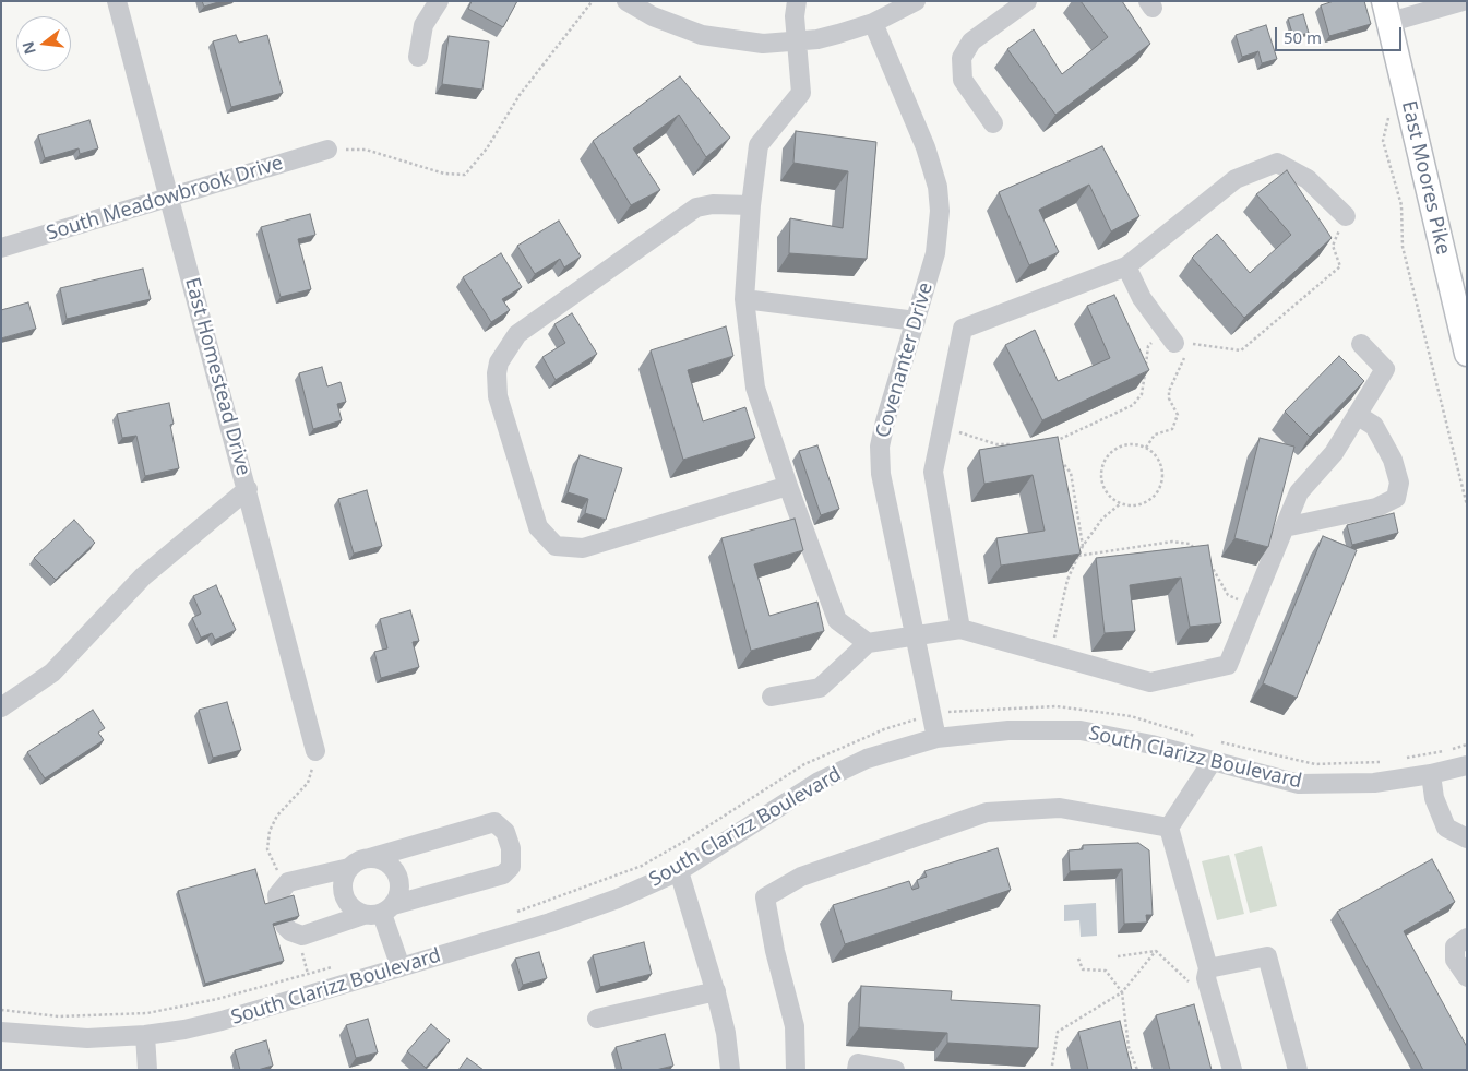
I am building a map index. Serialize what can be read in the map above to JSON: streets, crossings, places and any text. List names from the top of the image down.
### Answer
{
  "streets": {
    "main road": ["East Moores Pike"],
    "street": [
      "South Meadowbrook Drive",
      "Covenanter Drive",
      "East Homestead Drive",
      "South Clarizz Boulevard"
    ]
  },
  "crossings": [
    ["South Meadowbrook Drive", "East Homestead Drive"],
    ["Covenanter Drive", "South Clarizz Boulevard"]
  ],
  "scale_bar": "50 m",
  "north": "left"
}
